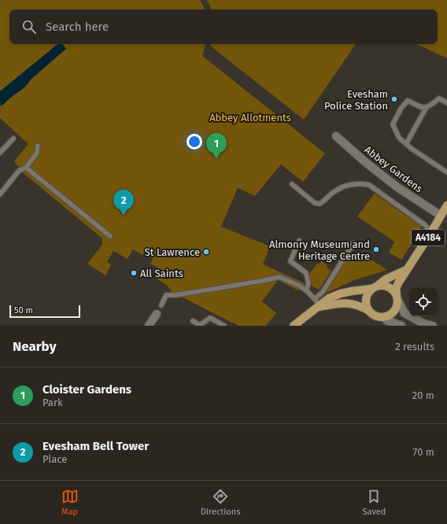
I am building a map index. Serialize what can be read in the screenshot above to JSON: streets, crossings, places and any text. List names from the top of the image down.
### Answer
{
  "streets": {
    "main road": ["A4184"],
    "street": ["Abbey Gardens"]
  },
  "crossings": [
    ["Abbey Gardens", "A4184"]
  ],
  "parks": ["Abbey Allotments"],
  "places": [
    "Evesham Police Station",
    "Almonry Museum and Heritage Centre",
    "St Lawrence",
    "All Saints"
  ],
  "scale_bar": "50 m",
  "page": {
    "search": "Search here",
    "pins": ["1", "2"],
    "scale": "50 m",
    "heading": ["Nearby", "2 results"],
    "list": [
      {
        "mark": "1",
        "name": "Cloister Gardens",
        "note": "Park",
        "value": "20 m"
      },
      {
        "mark": "2",
        "name": "Evesham Bell Tower",
        "note": "Place",
        "value": "70 m"
      }
    ],
    "nav": ["Map", "Directions", "Saved"]
  }
}
